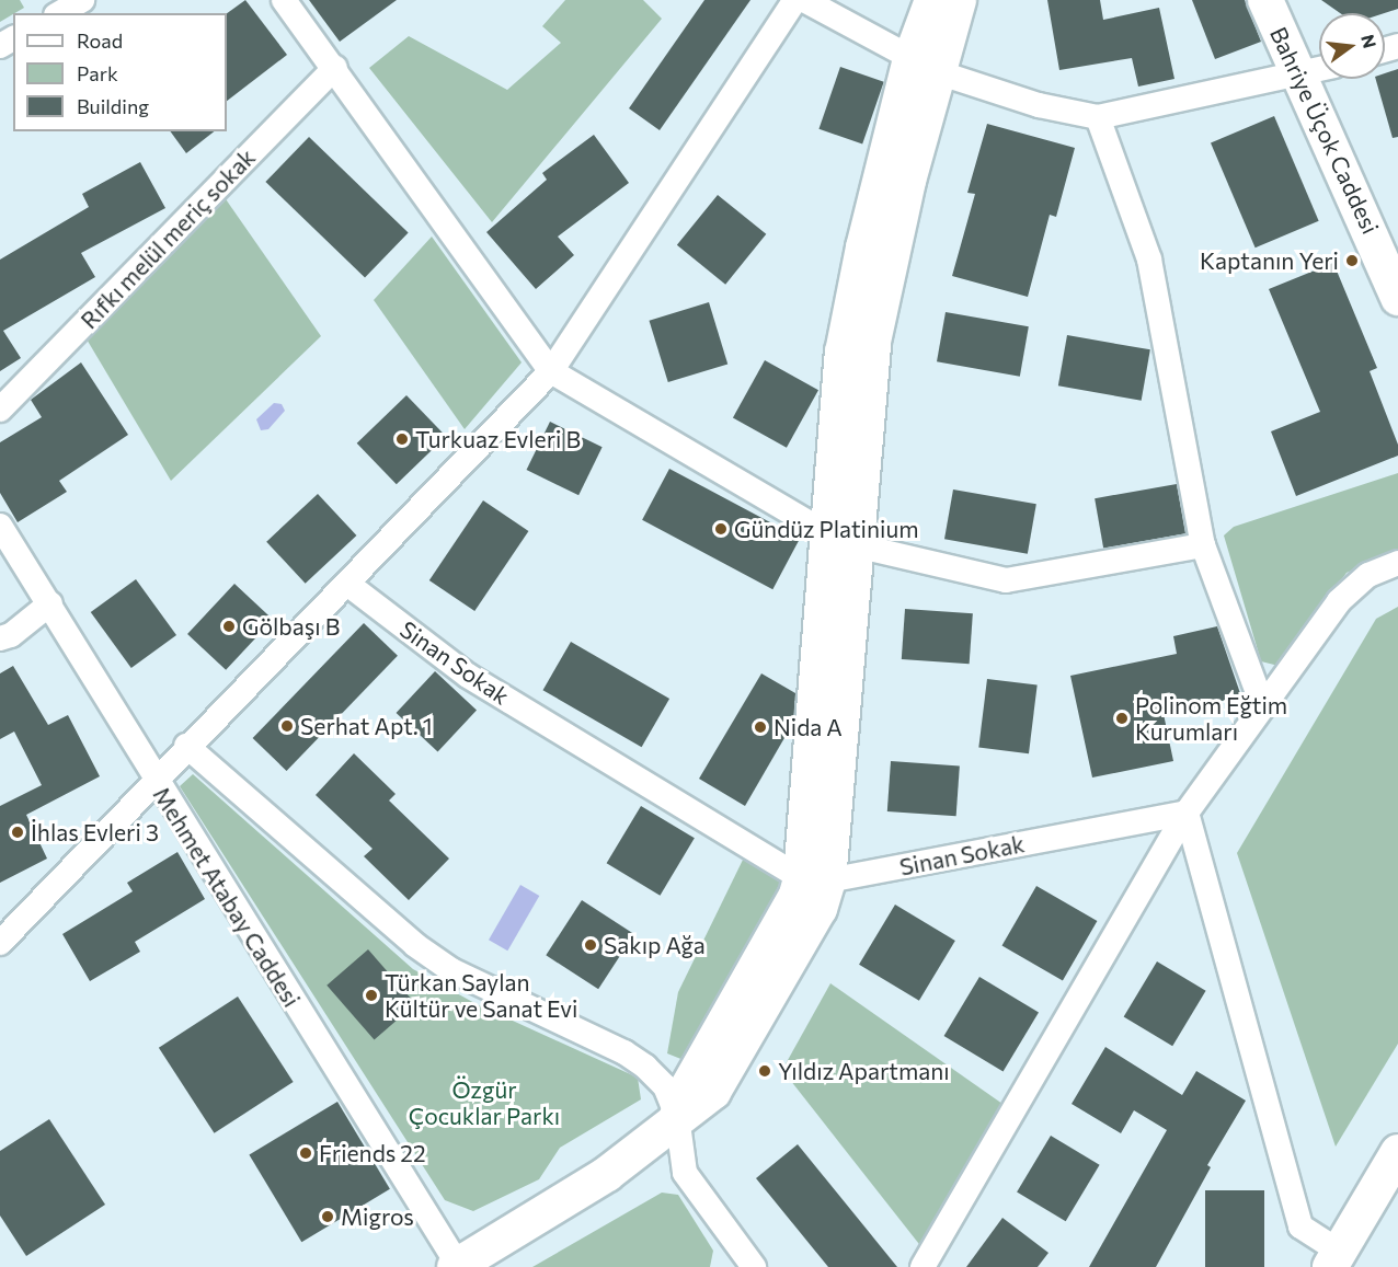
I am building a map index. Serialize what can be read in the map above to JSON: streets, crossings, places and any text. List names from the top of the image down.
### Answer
{
  "streets": {
    "main road": ["Bahriye Üçok Caddesi"],
    "street": ["Rıfkı melül meriç sokak", "Sinan Sokak", "Mehmet Atabay Caddesi"]
  },
  "parks": ["Özgür Çocuklar Parkı"],
  "places": [
    "Kaptanın Yeri",
    "Turkuaz Evleri B",
    "Gündüz Platinium",
    "Gölbaşı B",
    "Polinom Eğtim Kurumları",
    "Serhat Apt. 1",
    "Nida A",
    "İhlas Evleri 3",
    "Sakıp Ağa",
    "Türkan Saylan Kültür ve Sanat Evi",
    "Yıldız Apartmanı",
    "Friends 22",
    "Migros"
  ],
  "legend": ["Road", "Park", "Building"],
  "north": "right"
}
